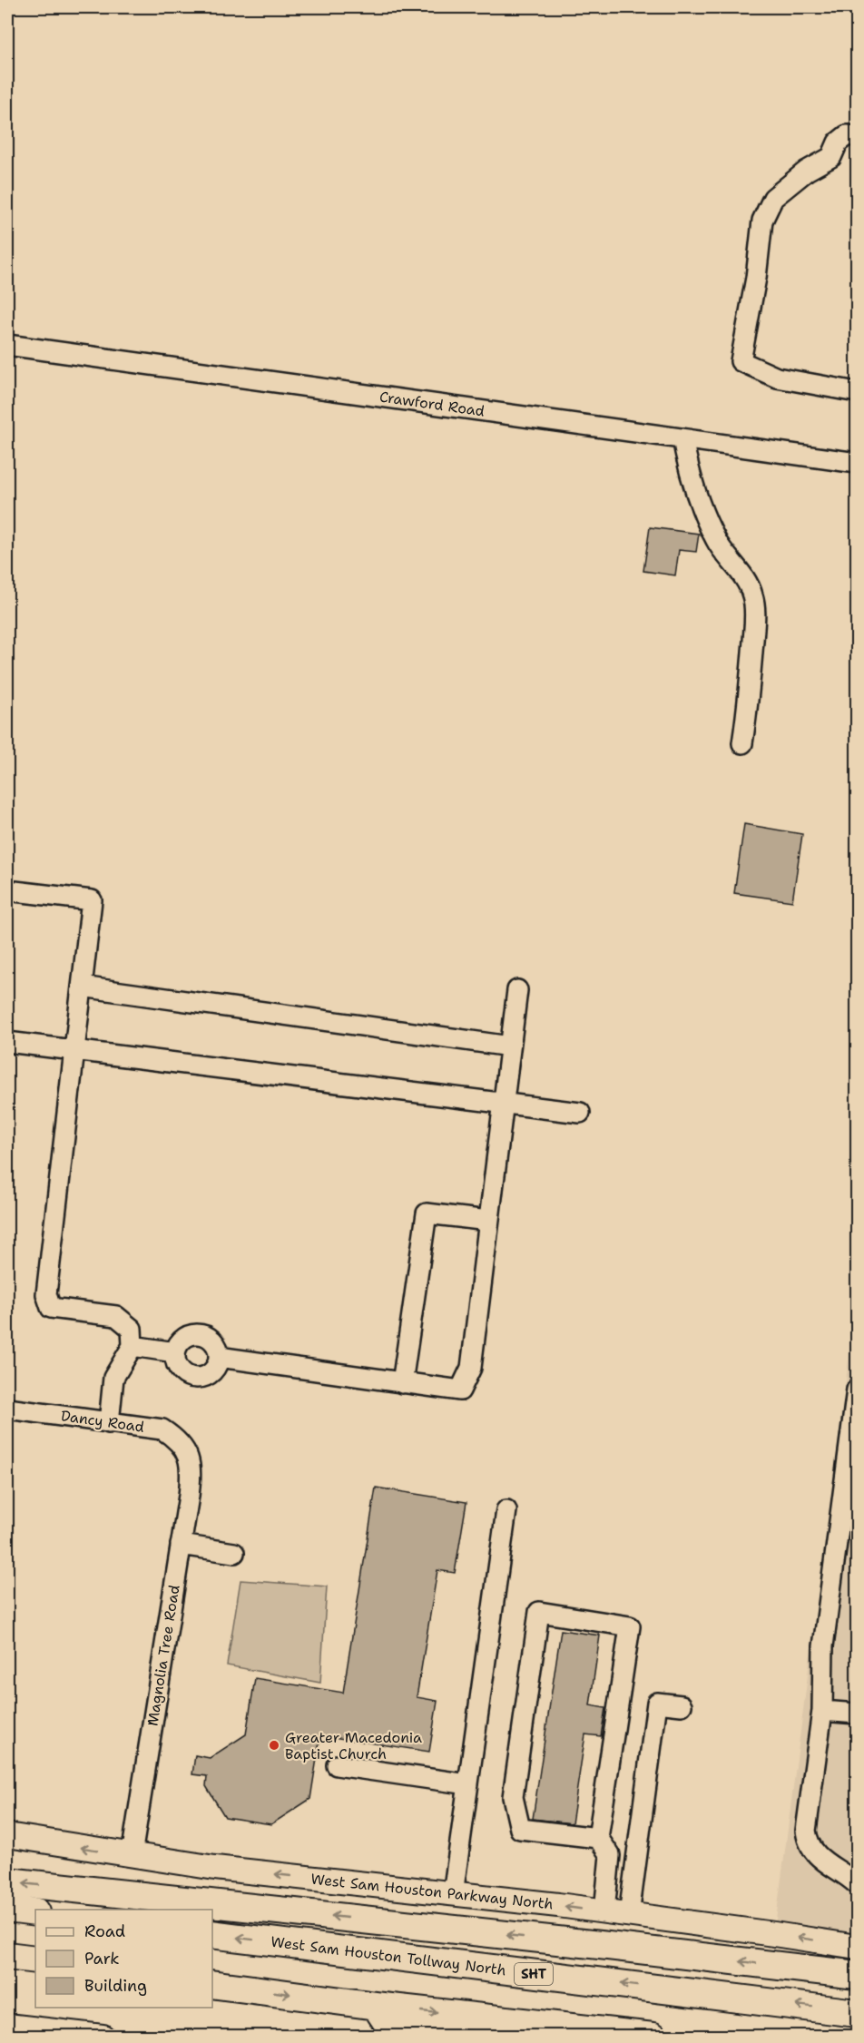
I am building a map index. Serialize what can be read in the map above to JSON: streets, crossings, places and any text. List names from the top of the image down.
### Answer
{
  "streets": {
    "highway": ["West Sam Houston Tollway North", "SHT"],
    "main road": ["West Sam Houston Parkway North"],
    "street": ["Crawford Road", "Dancy Road", "Magnolia Tree Road"]
  },
  "crossings": [
    ["Dancy Road", "Magnolia Tree Road"],
    ["Magnolia Tree Road", "West Sam Houston Parkway North"]
  ],
  "one_way": ["West Sam Houston Parkway North"],
  "places": ["Greater Macedonia Baptist Church"],
  "legend": ["Road", "Park", "Building"]
}
